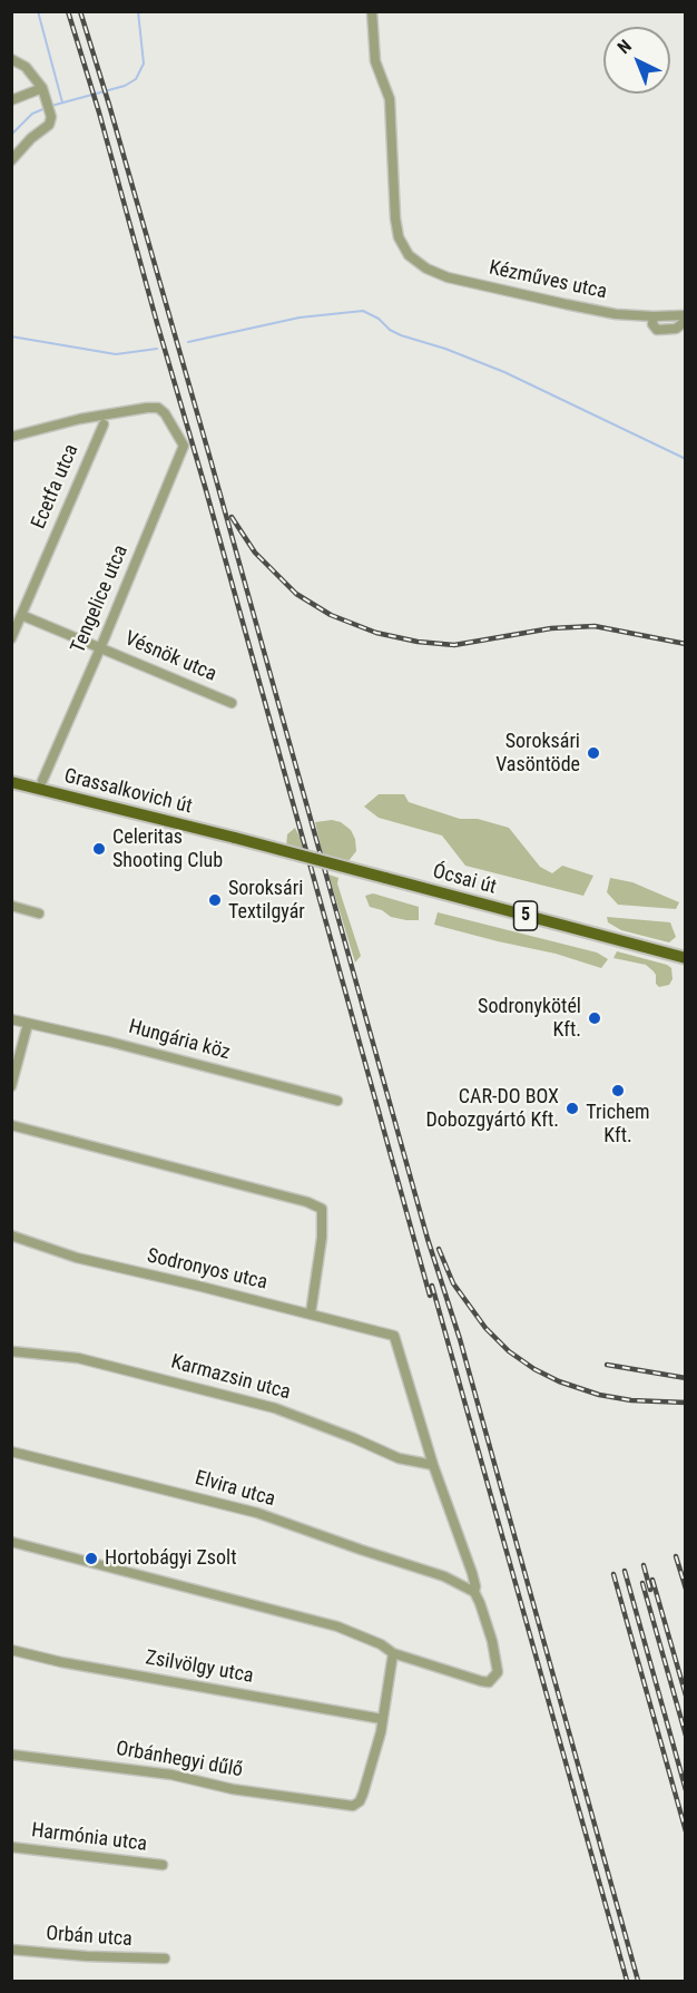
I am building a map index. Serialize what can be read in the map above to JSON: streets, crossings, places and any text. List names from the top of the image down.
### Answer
{
  "streets": {
    "main road": ["Grassalkovich út", "Ócsai út", "5"],
    "street": [
      "Kézműves utca",
      "Ecetfa utca",
      "Tengelice utca",
      "Vésnök utca",
      "Hungária köz",
      "Sodronyos utca",
      "Karmazsin utca",
      "Elvira utca",
      "Zsilvölgy utca",
      "Orbánhegyi dűlő",
      "Harmónia utca",
      "Orbán utca"
    ]
  },
  "crossings": [
    ["Ecetfa utca", "Vésnök utca"],
    ["Tengelice utca", "Vésnök utca"],
    ["Grassalkovich út", "Ócsai út"],
    ["Sodronyos utca", "Karmazsin utca"],
    ["Zsilvölgy utca", "Orbánhegyi dűlő"]
  ],
  "places": [
    "Soroksári Vasöntöde",
    "Celeritas Shooting Club",
    "Soroksári Textilgyár",
    "Sodronykötél Kft.",
    "Trichem Kft.",
    "CAR-DO BOX Dobozgyártó Kft.",
    "Hortobágyi Zsolt"
  ],
  "north": "top left"
}
